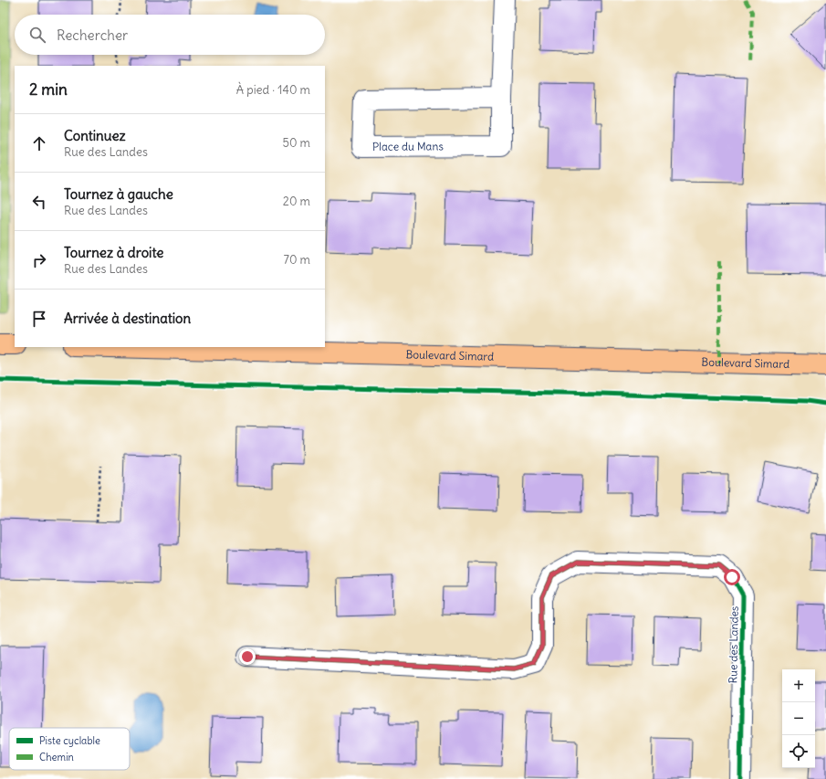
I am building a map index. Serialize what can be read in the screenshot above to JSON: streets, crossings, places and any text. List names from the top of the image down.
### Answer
{
  "streets": {
    "main road": ["Boulevard Simard"],
    "street": ["Place du Mans", "Rue des Landes"]
  },
  "legend": ["Piste cyclable", "Chemin"],
  "page": {
    "search": "Rechercher",
    "heading": ["2 min", "À pied · 140 m"],
    "list": [
      ["Continuez", "Rue des Landes", "50 m"],
      ["Tournez à gauche", "Rue des Landes", "20 m"],
      ["Tournez à droite", "Rue des Landes", "70 m"],
      "Arrivée à destination"
    ],
    "map_buttons": ["+", "−"]
  }
}
